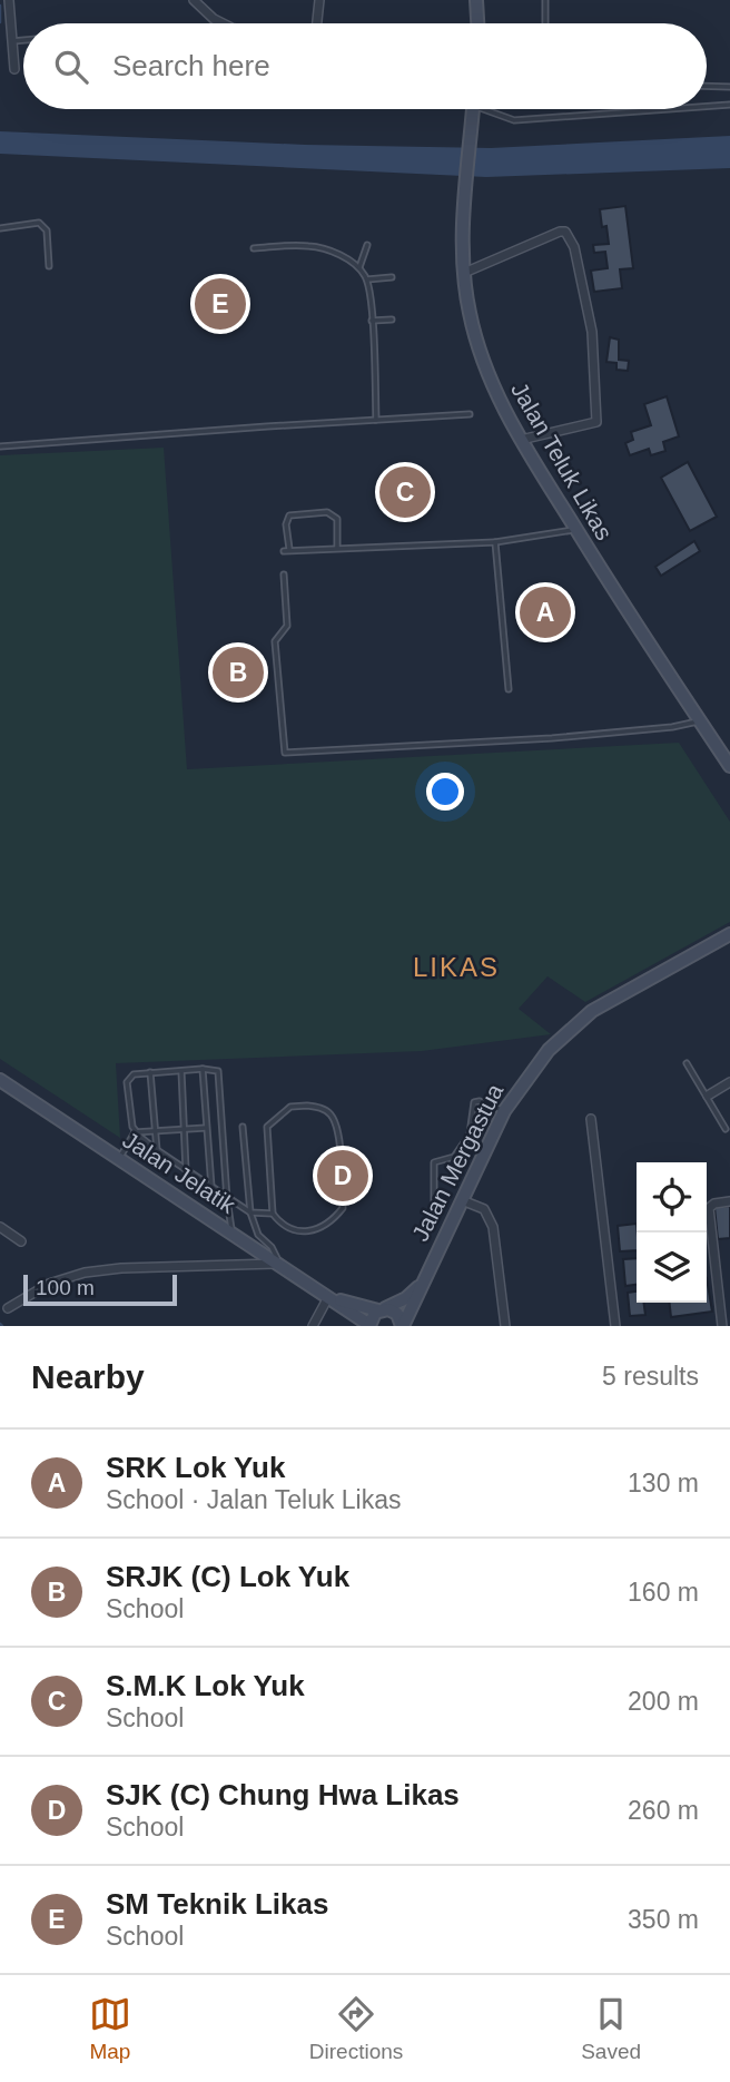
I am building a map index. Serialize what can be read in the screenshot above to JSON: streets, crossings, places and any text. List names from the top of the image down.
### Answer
{
  "streets": {
    "street": ["Jalan Teluk Likas", "Jalan Mergastua", "Jalan Jelatik"]
  },
  "districts": ["LIKAS"],
  "scale_bar": "100 m",
  "page": {
    "search": "Search here",
    "pins": [
      "E",
      "C",
      "A",
      "B",
      "D"
    ],
    "scale": "100 m",
    "heading": ["Nearby", "5 results"],
    "list": [
      {
        "mark": "A",
        "name": "SRK Lok Yuk",
        "note": "School · Jalan Teluk Likas",
        "value": "130 m"
      },
      {
        "mark": "B",
        "name": "SRJK (C) Lok Yuk",
        "note": "School",
        "value": "160 m"
      },
      {
        "mark": "C",
        "name": "S.M.K Lok Yuk",
        "note": "School",
        "value": "200 m"
      },
      {
        "mark": "D",
        "name": "SJK (C) Chung Hwa Likas",
        "note": "School",
        "value": "260 m"
      },
      {
        "mark": "E",
        "name": "SM Teknik Likas",
        "note": "School",
        "value": "350 m"
      }
    ],
    "nav": ["Map", "Directions", "Saved"]
  }
}
